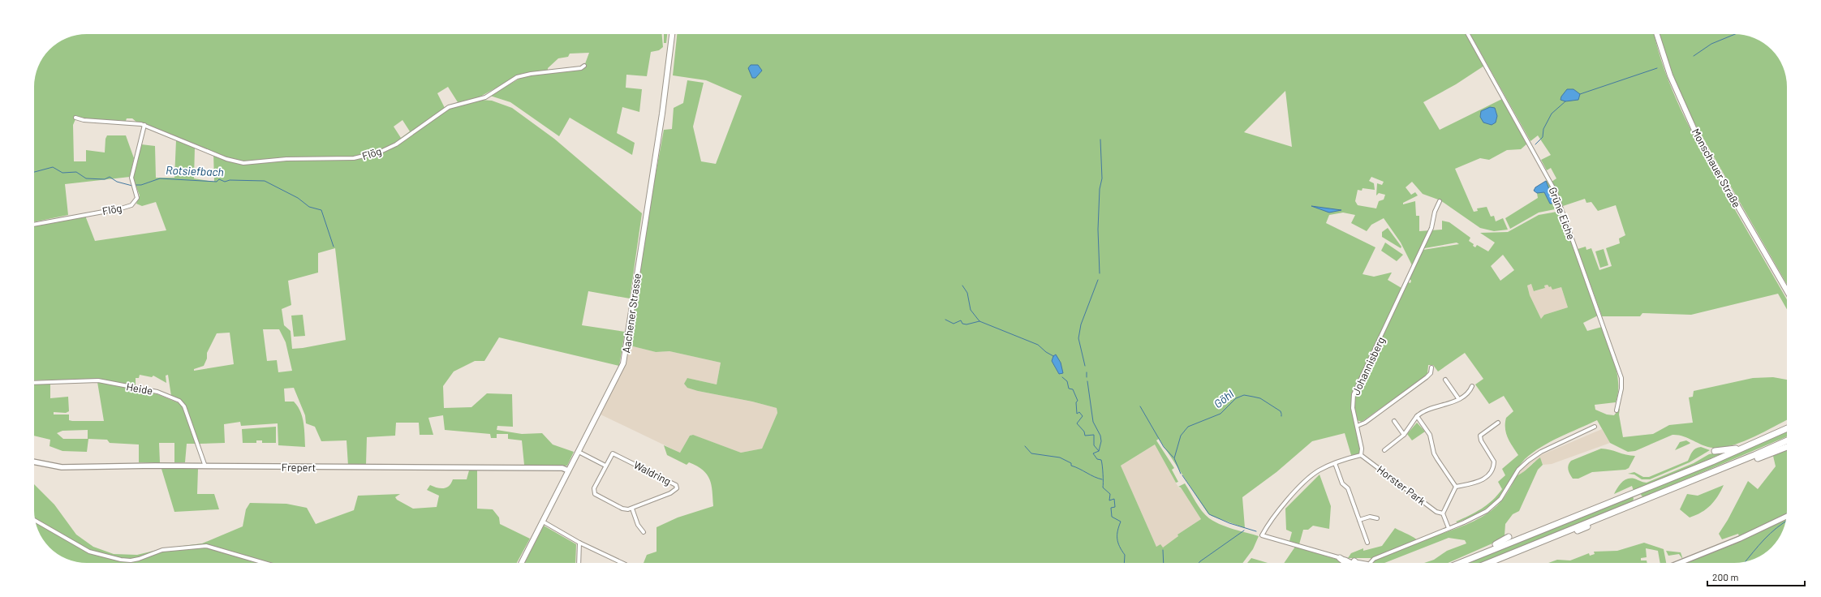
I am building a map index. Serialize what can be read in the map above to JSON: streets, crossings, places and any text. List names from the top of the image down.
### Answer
{
  "streets": {
    "main road": ["Monschauer Straße", "Aachener Strasse"],
    "street": [
      "Flög",
      "Grüne Eiche",
      "Johannisberg",
      "Heide",
      "Frepert",
      "Waldring",
      "Horster Park"
    ]
  },
  "crossings": [
    ["Aachener Strasse", "Frepert"],
    ["Johannisberg", "Horster Park"],
    ["Heide", "Frepert"]
  ],
  "water": ["Rotsiefbach", "Göhl"],
  "scale_bar": "200 m"
}
